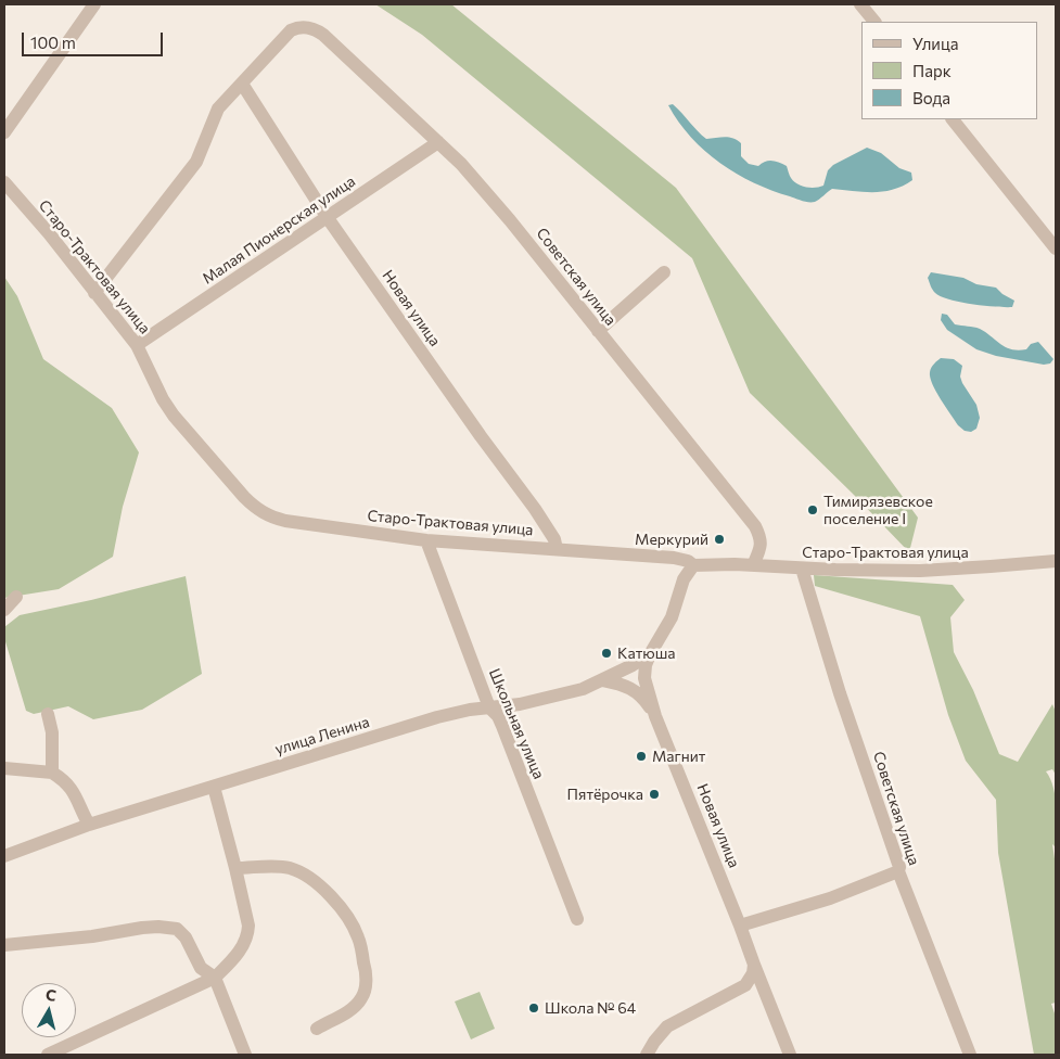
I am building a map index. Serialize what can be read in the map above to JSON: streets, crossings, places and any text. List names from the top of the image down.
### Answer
{
  "streets": {
    "street": [
      "Малая Пионерская улица",
      "Старо-Трактовая улица",
      "Советская улица",
      "Новая улица",
      "Школьная улица",
      "улица Ленина"
    ]
  },
  "crossings": [
    ["Малая Пионерская улица", "Старо-Трактовая улица"],
    ["Малая Пионерская улица", "Советская улица"],
    ["Малая Пионерская улица", "Новая улица"],
    ["Старо-Трактовая улица", "Советская улица"],
    ["Старо-Трактовая улица", "Новая улица"],
    ["Старо-Трактовая улица", "Школьная улица"],
    ["Советская улица", "Новая улица"],
    ["Новая улица", "улица Ленина"],
    ["Школьная улица", "улица Ленина"]
  ],
  "places": [
    "Тимирязевское поселение I",
    "Меркурий",
    "Катюша",
    "Магнит",
    "Пятёрочка",
    "Школа № 64"
  ],
  "legend": ["Улица", "Парк", "Вода"],
  "scale_bar": "100 m",
  "north": "top"
}
